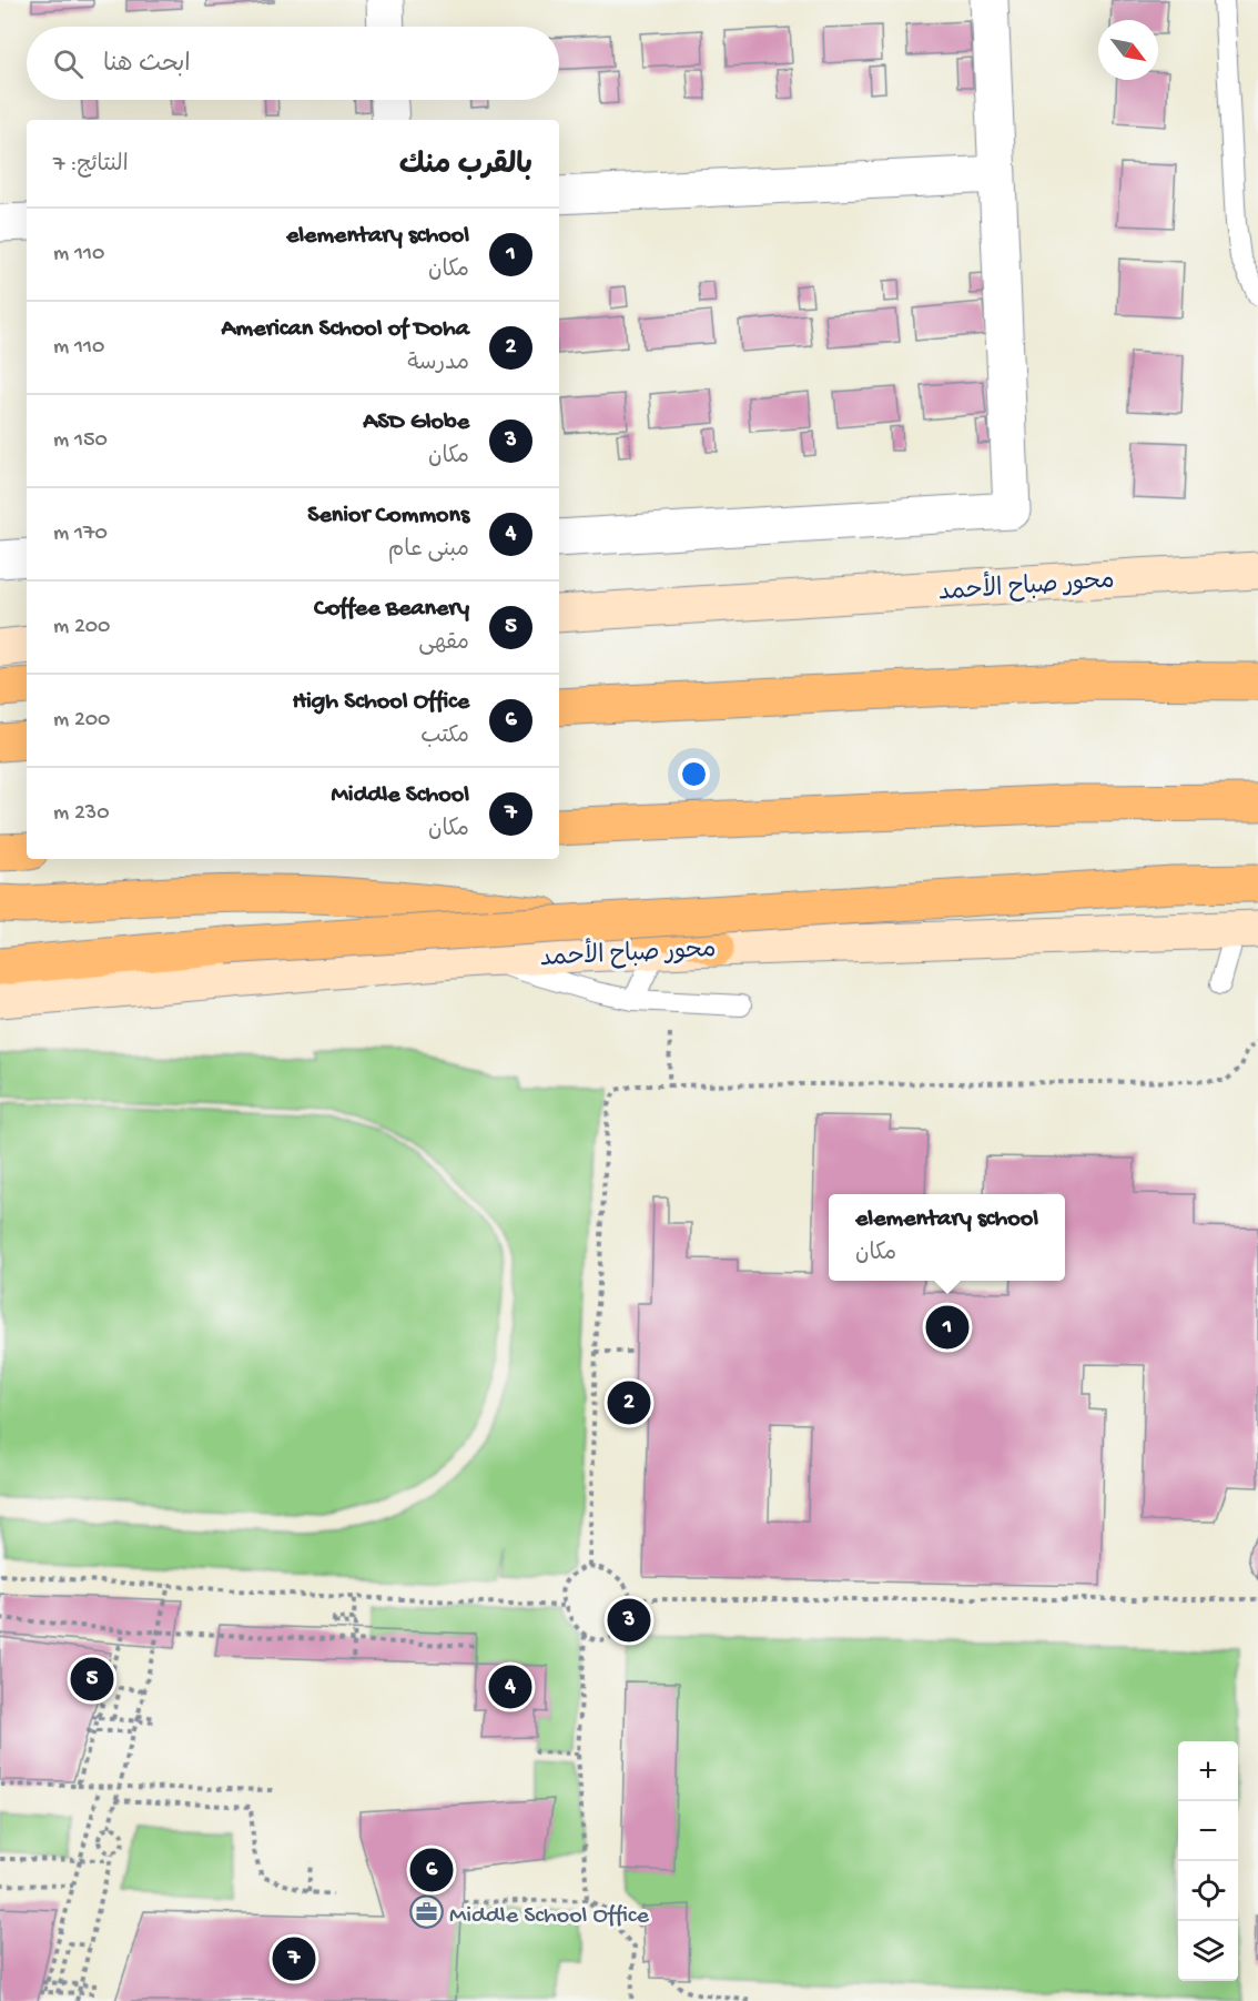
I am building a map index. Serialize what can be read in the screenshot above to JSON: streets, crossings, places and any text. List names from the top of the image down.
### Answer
{
  "streets": {
    "street": ["محور صباح الأحمد"]
  },
  "places": {
    "office": ["Middle School Office"]
  },
  "north": "bottom right",
  "page": {
    "search": "ابحث هنا",
    "heading": ["بالقرب منك", "النتائج: 7"],
    "list": [
      {
        "mark": "1",
        "name": "elementary school",
        "note": "مكان",
        "value": "110 m"
      },
      {
        "mark": "2",
        "name": "American School of Doha",
        "note": "مدرسة",
        "value": "110 m"
      },
      {
        "mark": "3",
        "name": "ASD Globe",
        "note": "مكان",
        "value": "150 m"
      },
      {
        "mark": "4",
        "name": "Senior Commons",
        "note": "مبنى عام",
        "value": "170 m"
      },
      {
        "mark": "5",
        "name": "Coffee Beanery",
        "note": "مقهى",
        "value": "200 m"
      },
      {
        "mark": "6",
        "name": "High School Office",
        "note": "مكتب",
        "value": "200 m"
      },
      {
        "mark": "7",
        "name": "Middle School",
        "note": "مكان",
        "value": "230 m"
      }
    ],
    "popup": ["elementary school", "مكان"],
    "pins": [
      "1",
      "2",
      "3",
      "5",
      "4",
      "6",
      "7"
    ],
    "map_buttons": ["+", "−"]
  }
}
